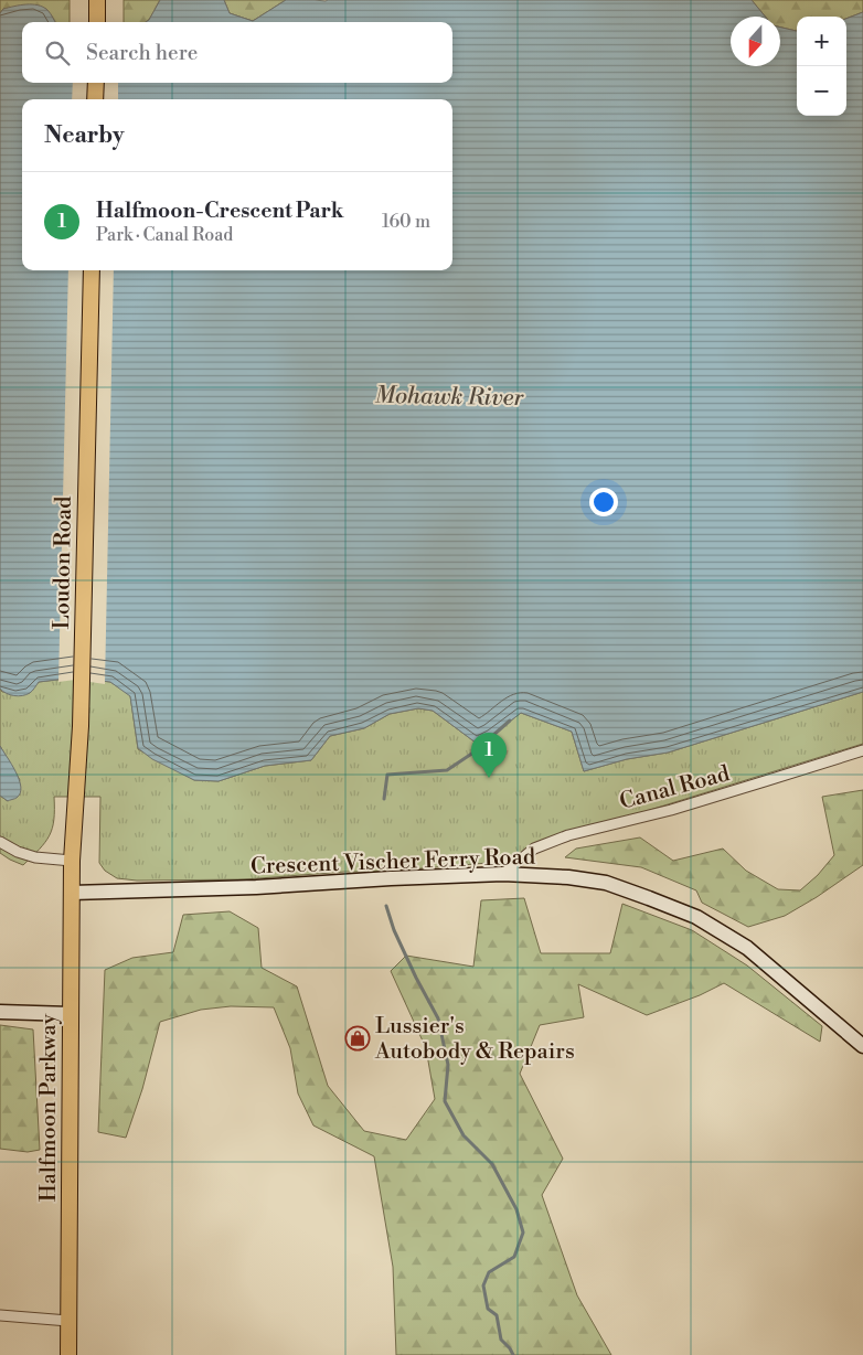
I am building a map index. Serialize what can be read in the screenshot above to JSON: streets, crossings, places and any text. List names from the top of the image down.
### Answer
{
  "streets": {
    "main road": ["Loudon Road", "Crescent Vischer Ferry Road", "Halfmoon Parkway"],
    "street": ["Canal Road"]
  },
  "crossings": [
    ["Loudon Road", "Halfmoon Parkway"],
    ["Canal Road", "Crescent Vischer Ferry Road"],
    ["Crescent Vischer Ferry Road", "Halfmoon Parkway"]
  ],
  "water": ["Mohawk River"],
  "places": {
    "shop": ["Lussier's Autobody & Repairs"]
  },
  "north": "bottom",
  "page": {
    "map_buttons": ["+", "−"],
    "search": "Search here",
    "heading": "Nearby",
    "list": [
      {
        "mark": "1",
        "name": "Halfmoon-Crescent Park",
        "note": "Park · Canal Road",
        "value": "160 m"
      }
    ],
    "pins": "1"
  }
}
